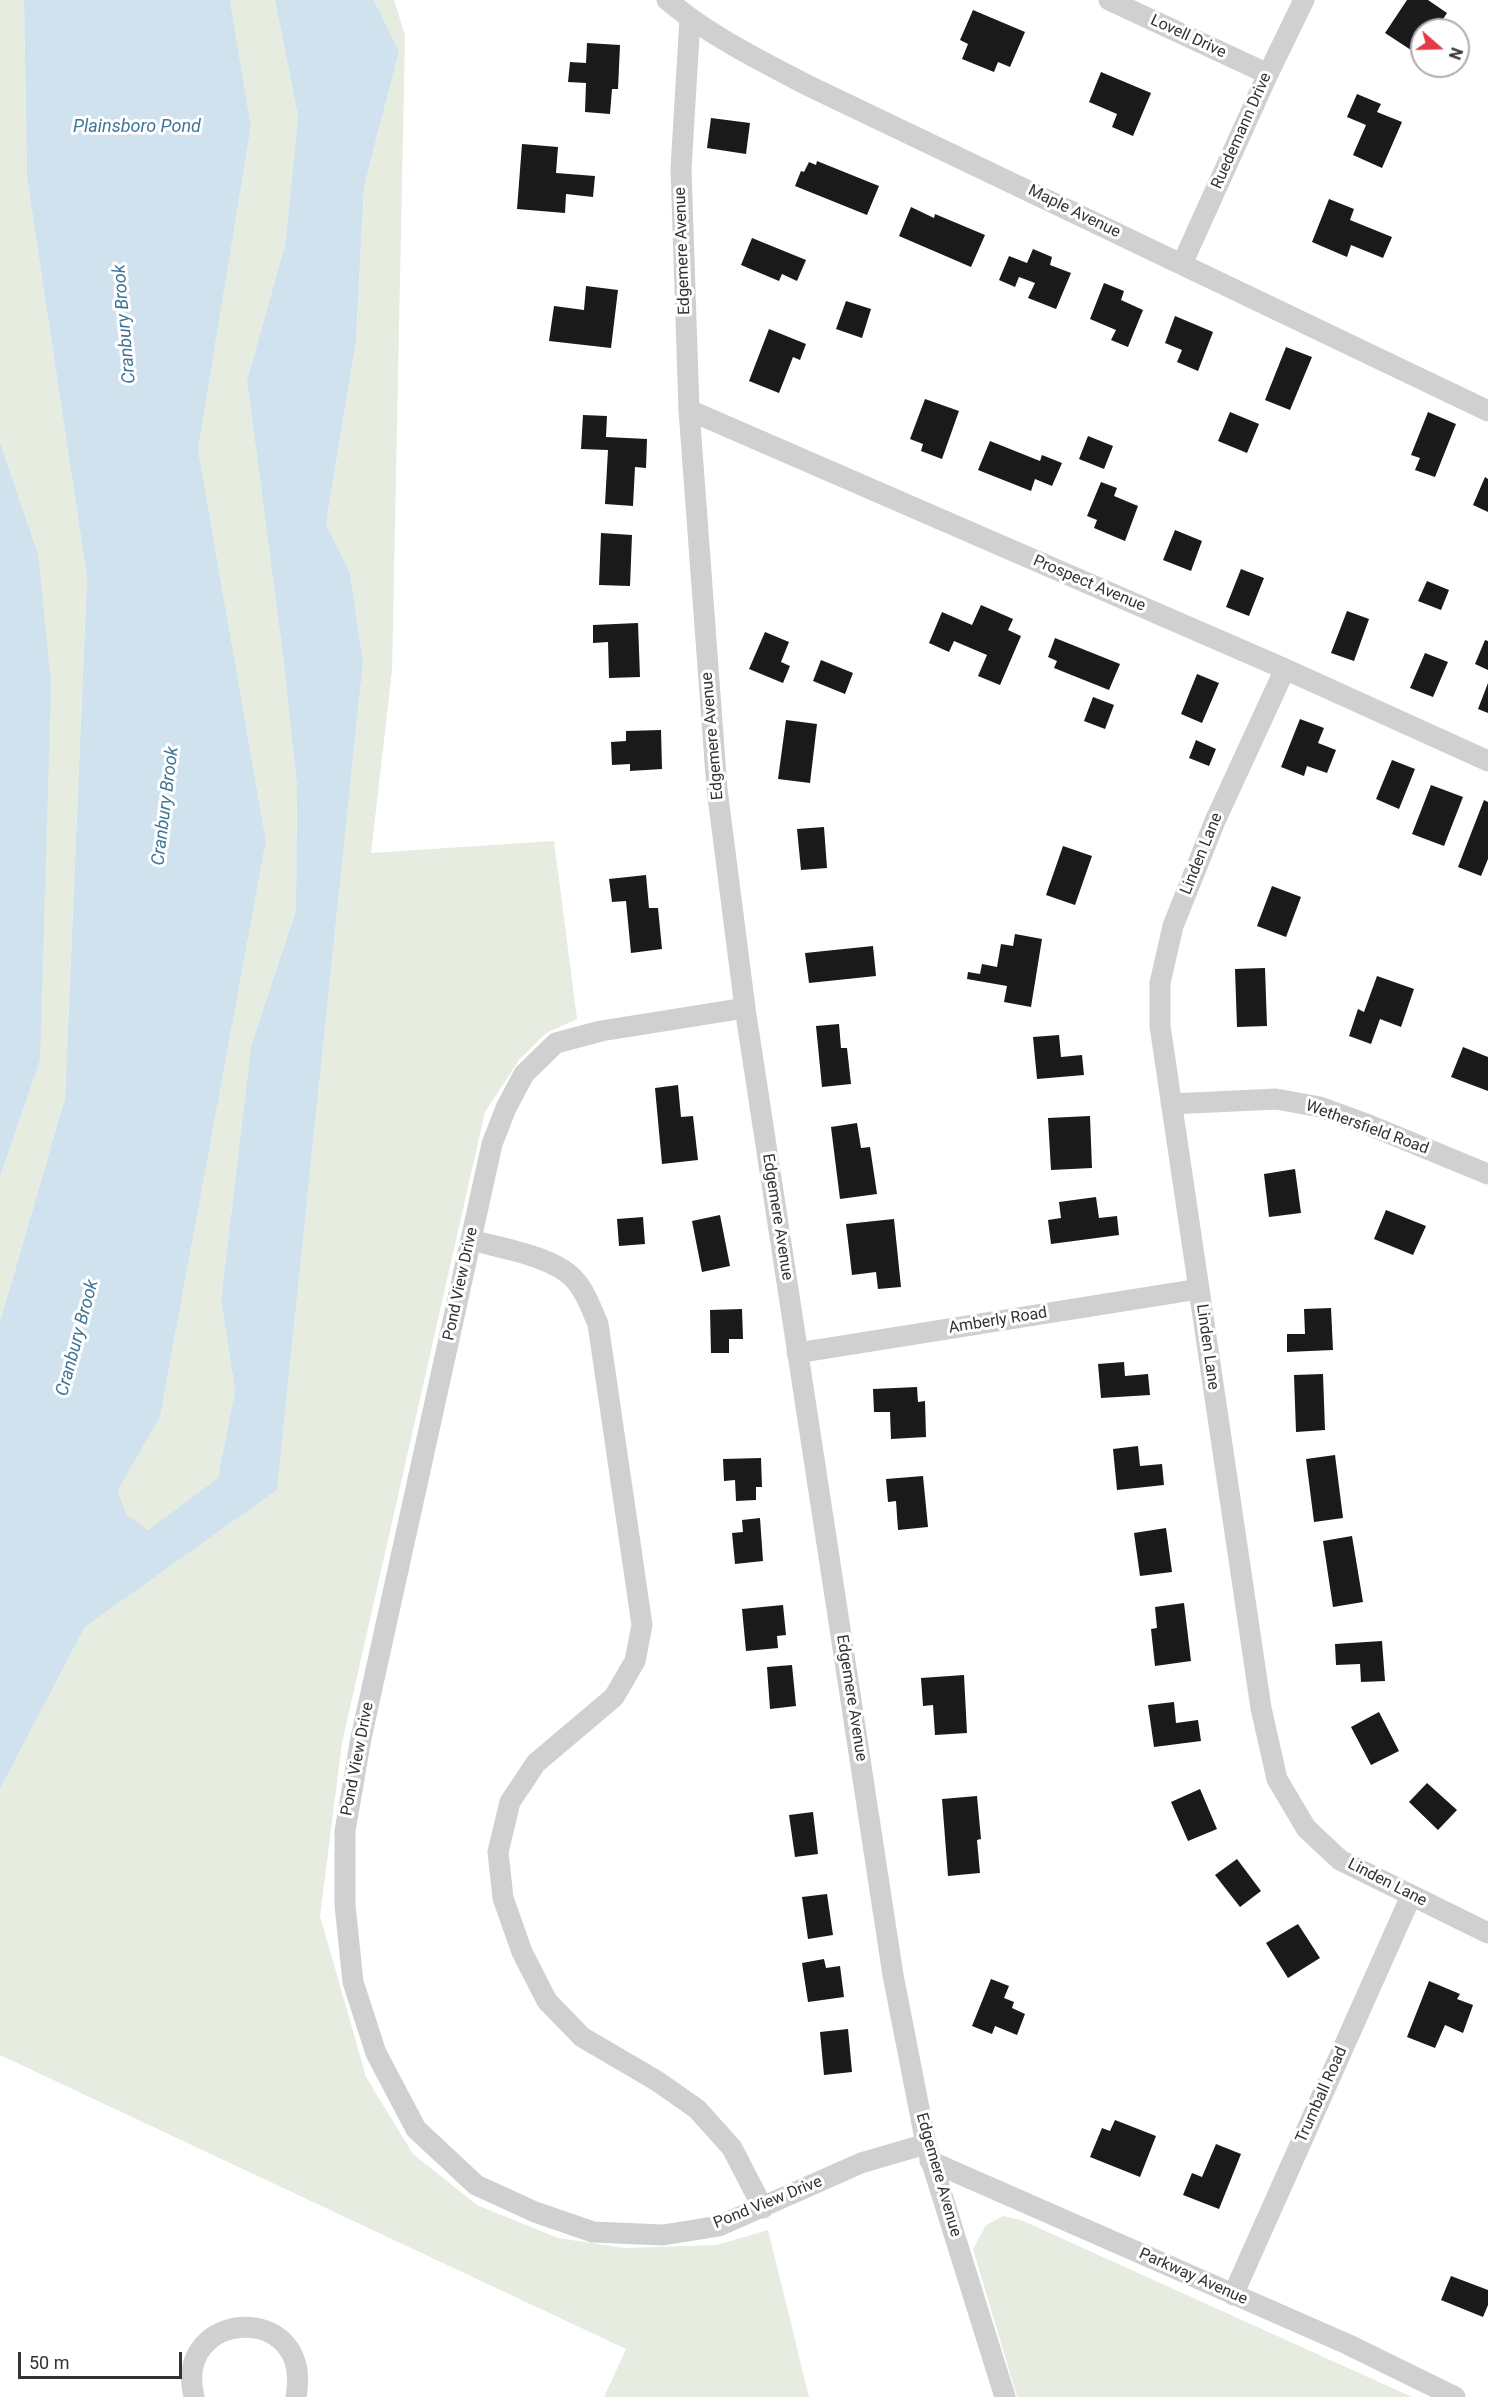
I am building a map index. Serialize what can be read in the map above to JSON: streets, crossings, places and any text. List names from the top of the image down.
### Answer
{
  "streets": {
    "street": [
      "Lovell Drive",
      "Ruedemann Drive",
      "Maple Avenue",
      "Edgemere Avenue",
      "Prospect Avenue",
      "Linden Lane",
      "Wethersfield Road",
      "Pond View Drive",
      "Amberly Road",
      "Trumball Road",
      "Parkway Avenue"
    ]
  },
  "crossings": [
    ["Lovell Drive", "Ruedemann Drive"],
    ["Ruedemann Drive", "Maple Avenue"],
    ["Maple Avenue", "Edgemere Avenue"],
    ["Edgemere Avenue", "Prospect Avenue"],
    ["Edgemere Avenue", "Pond View Drive"],
    ["Edgemere Avenue", "Amberly Road"],
    ["Edgemere Avenue", "Parkway Avenue"],
    ["Prospect Avenue", "Linden Lane"],
    ["Linden Lane", "Wethersfield Road"],
    ["Linden Lane", "Amberly Road"],
    ["Linden Lane", "Trumball Road"],
    ["Pond View Drive", "Parkway Avenue"],
    ["Trumball Road", "Parkway Avenue"]
  ],
  "water": ["Plainsboro Pond", "Cranbury Brook"],
  "scale_bar": "50 m",
  "north": "right"
}
